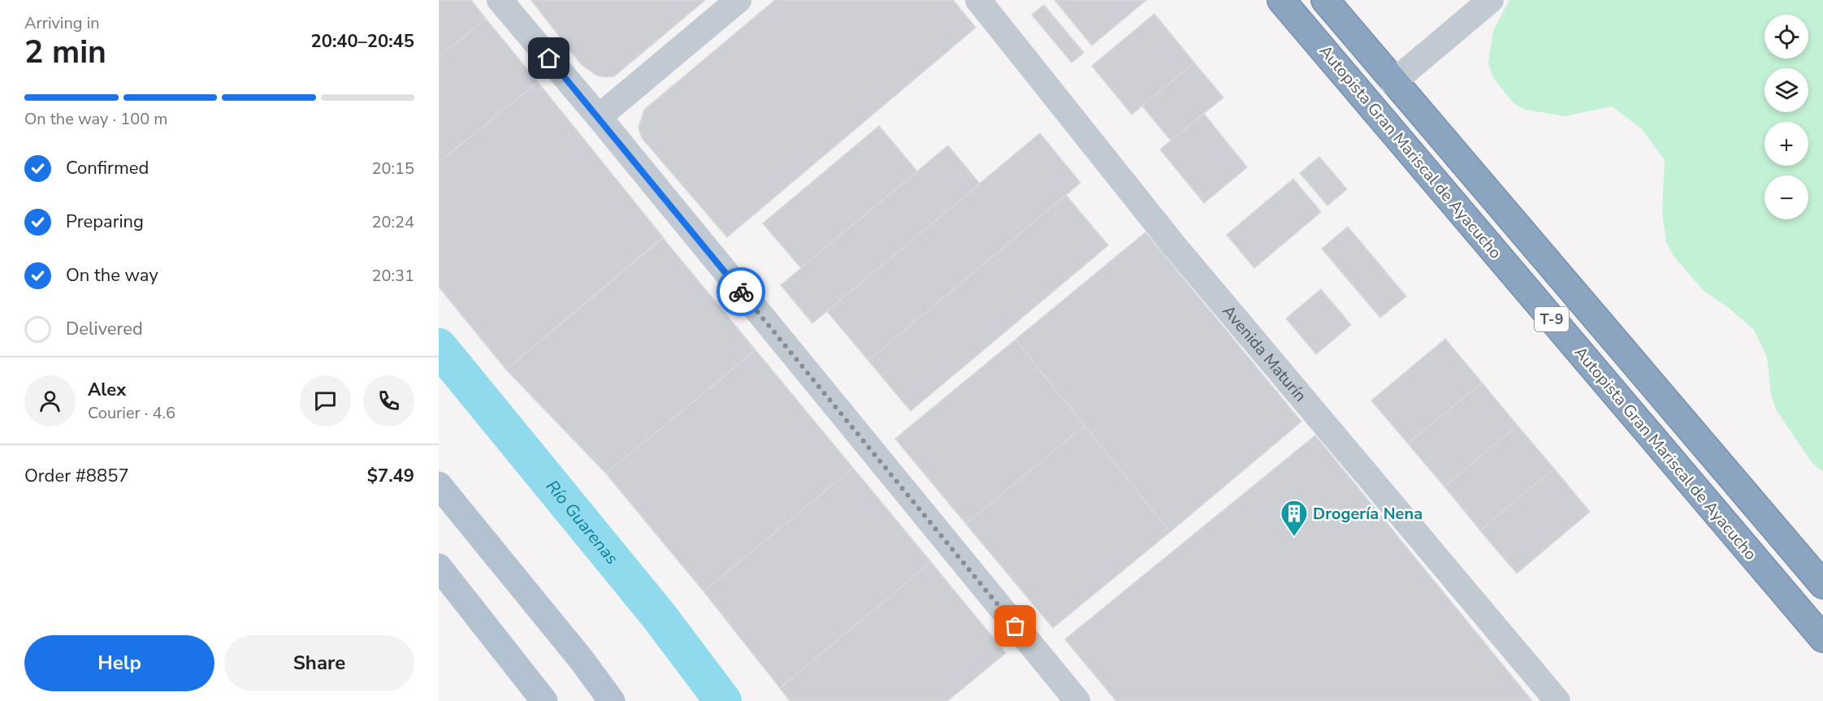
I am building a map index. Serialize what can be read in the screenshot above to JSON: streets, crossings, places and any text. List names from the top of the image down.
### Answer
{
  "streets": {
    "highway": ["Autopista Gran Mariscal de Ayacucho", "T-9"],
    "street": ["Avenida Maturín"]
  },
  "water": ["Río Guarenas"],
  "places": {
    "building": ["Drogería Nena"]
  },
  "page": {
    "heading": ["2 min", "Arriving in", "20:40–20:45"],
    "panel": [
      "Alex",
      "Courier · 4.6",
      "Order #8857",
      "$7.49"
    ],
    "map_buttons": ["+", "−"],
    "bar": "On the way · 100 m",
    "list": [
      ["Confirmed", "20:15"],
      ["Preparing", "20:24"],
      ["On the way", "20:31"],
      "Delivered"
    ],
    "buttons": ["Help", "Share"]
  }
}
